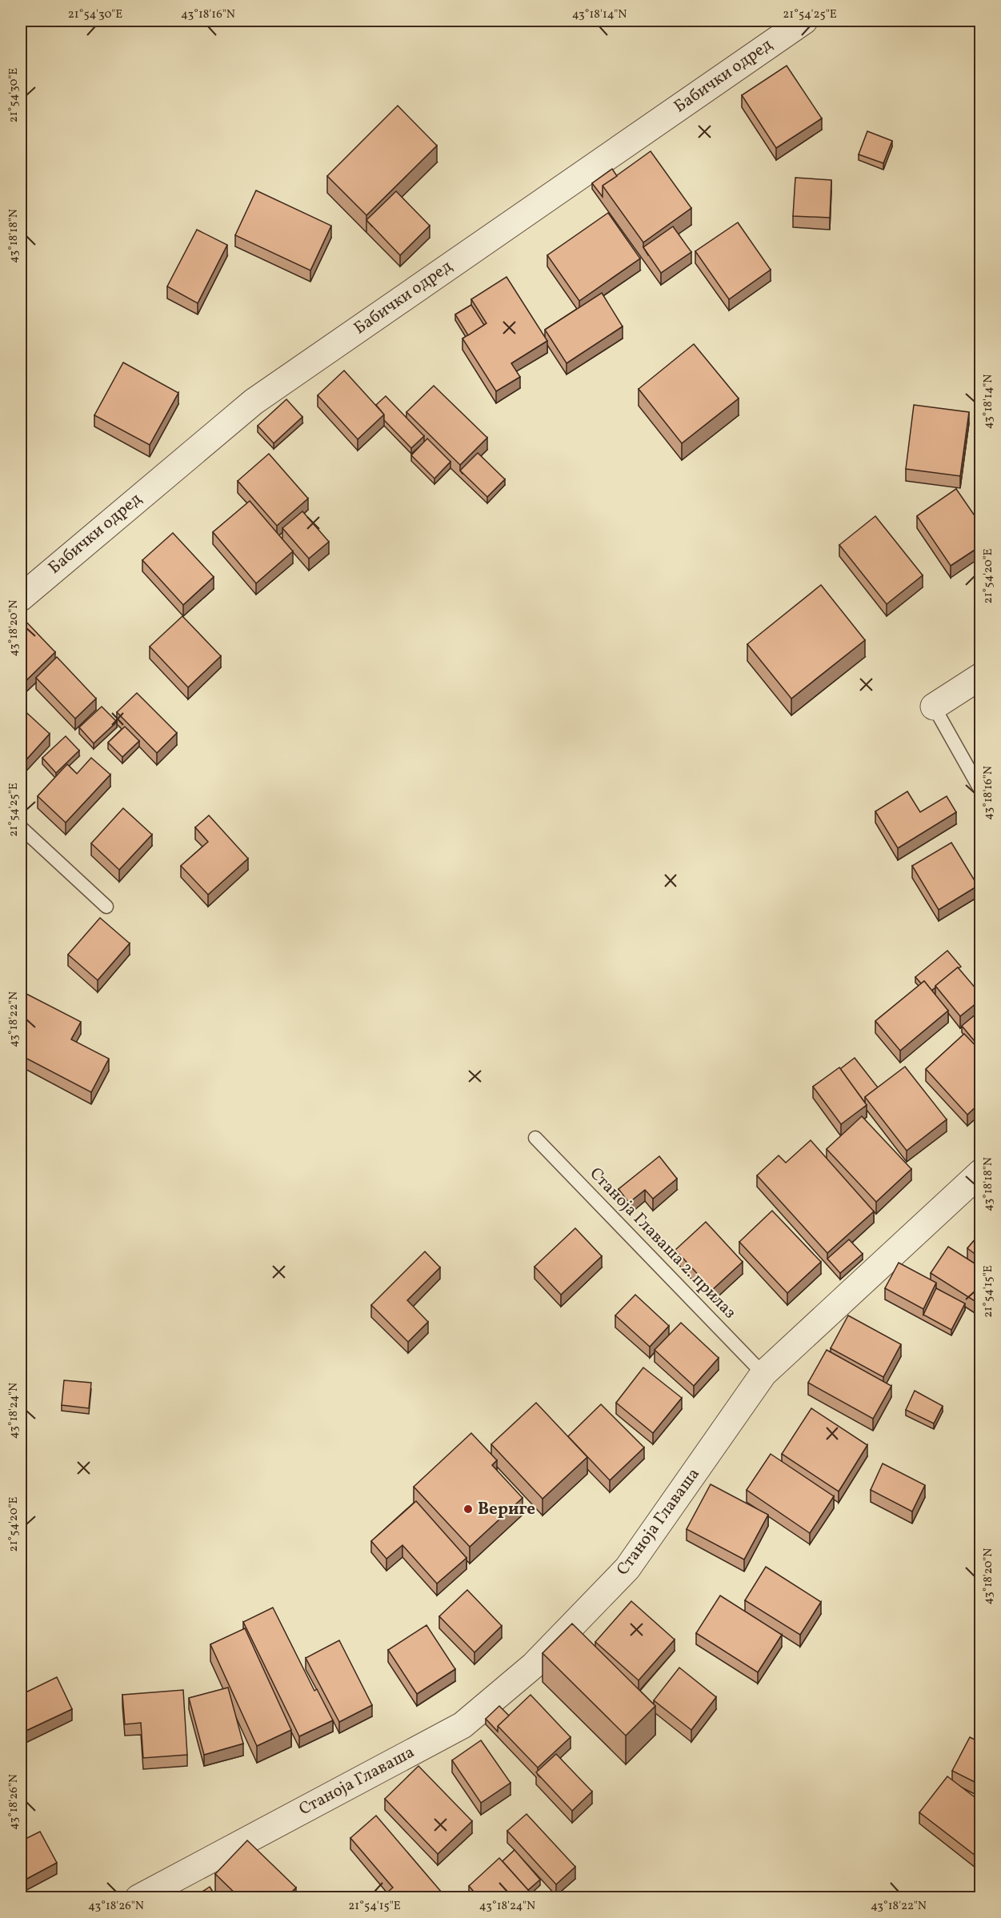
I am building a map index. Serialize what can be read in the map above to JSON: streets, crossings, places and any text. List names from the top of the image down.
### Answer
{
  "streets": {
    "street": ["Бабички одред", "Станоја Главаша"],
    "lane": ["Станоја Главаша 2. прилаз"]
  },
  "crossings": [
    ["Станоја Главаша 2. прилаз", "Станоја Главаша"]
  ],
  "places": ["Вериге"],
  "coordinates": [
    "21°54'30\"E",
    "43°18'16\"N",
    "43°18'14\"N",
    "21°54'25\"E",
    "43°18'18\"N",
    "21°54'20\"E",
    "43°18'20\"N",
    "43°18'22\"N",
    "21°54'15\"E",
    "43°18'24\"N",
    "43°18'26\"N"
  ]
}
